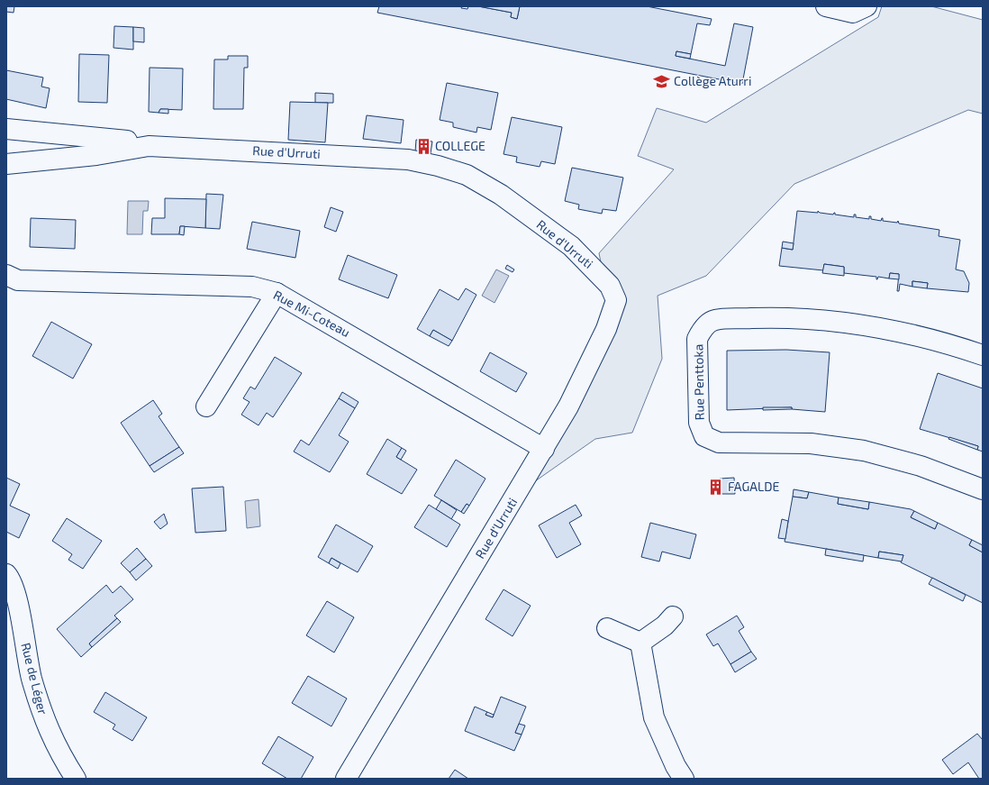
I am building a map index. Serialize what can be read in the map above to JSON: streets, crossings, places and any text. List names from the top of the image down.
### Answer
{
  "streets": {
    "street": [
      "Rue d'Urruti",
      "Rue Mi-Coteau",
      "Rue Penttoka",
      "Rue de Léger"
    ]
  },
  "crossings": [
    ["Rue d'Urruti", "Rue Mi-Coteau"]
  ],
  "places": {
    "school or university": ["Collège Aturri"],
    "building": ["COLLEGE", "FAGALDE"]
  }
}
